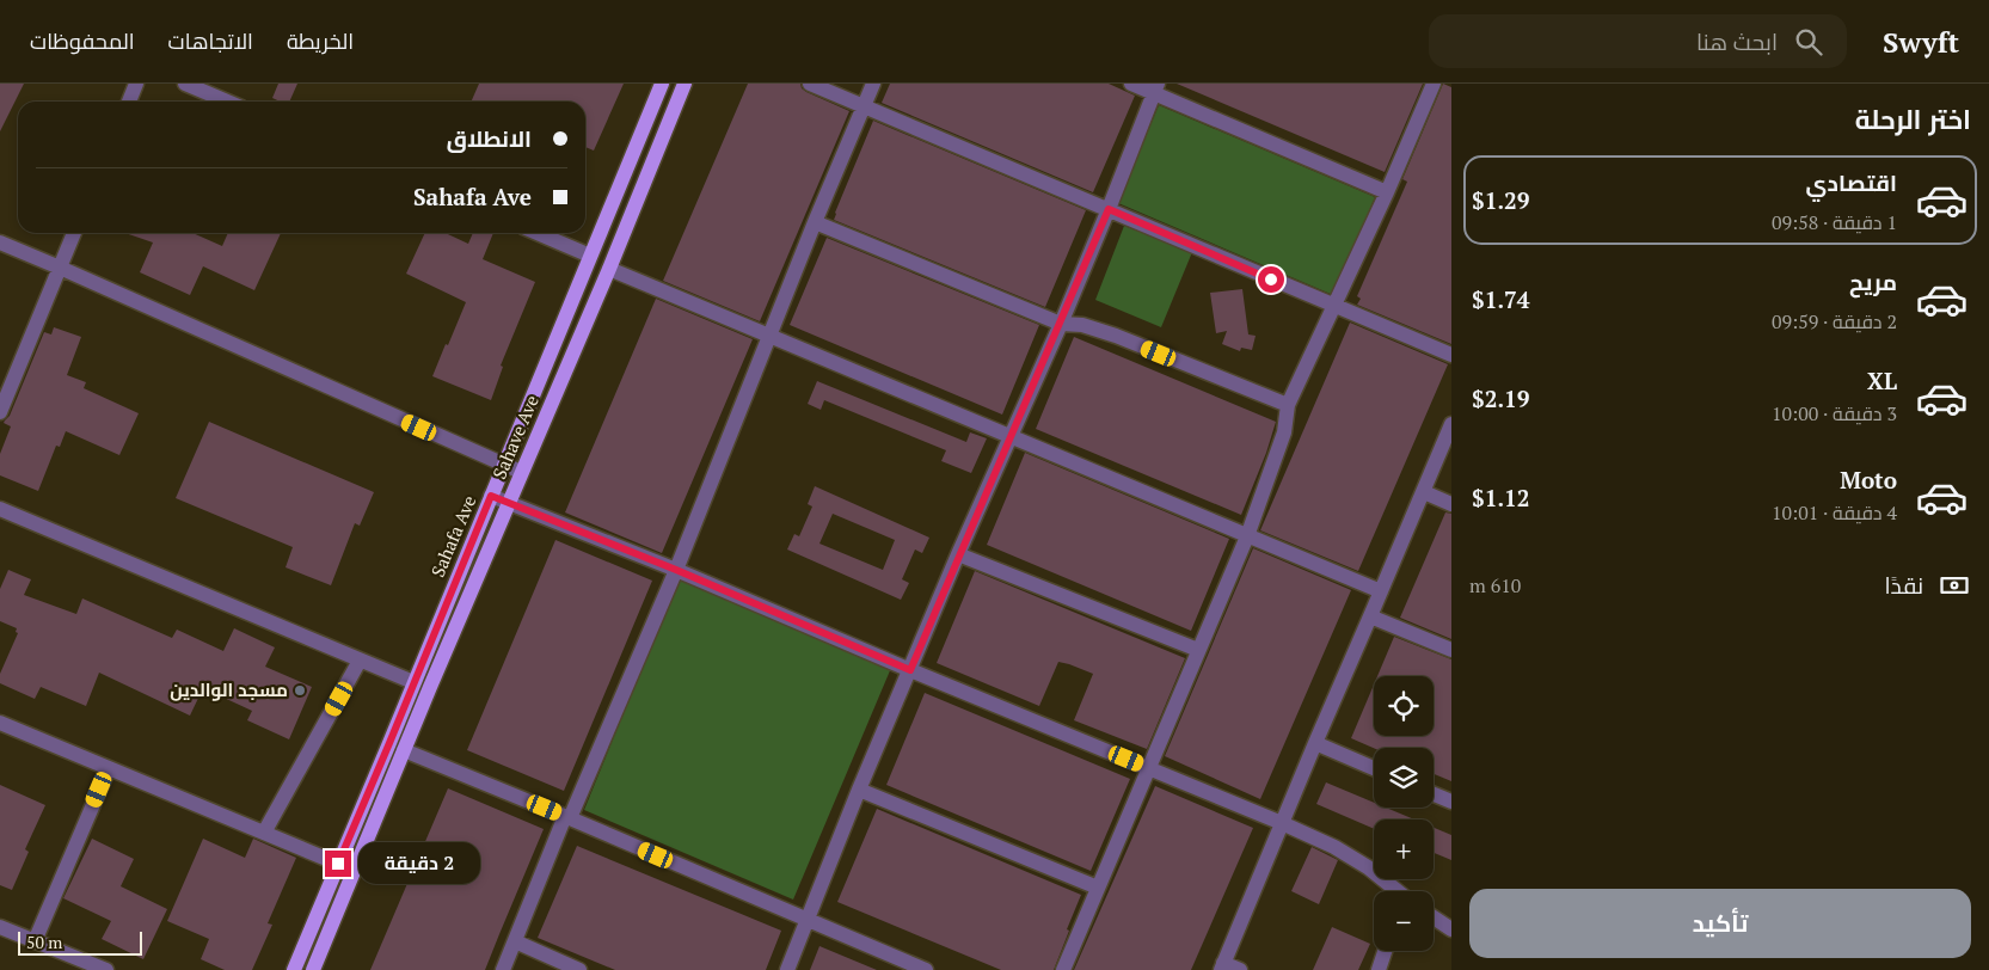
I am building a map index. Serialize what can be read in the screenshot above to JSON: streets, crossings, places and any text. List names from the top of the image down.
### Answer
{
  "streets": {
    "main road": ["Sahave Ave", "Sahafa Ave"]
  },
  "places": ["مسجد الوالدين"],
  "scale_bar": "50 m",
  "page": {
    "header": "Swyft",
    "search": "ابحث هنا",
    "nav": ["الخريطة", "الاتجاهات", "المحفوظات"],
    "heading": "اختر الرحلة",
    "banner": ["الانطلاق", "Sahafa Ave"],
    "list": [
      {
        "name": "اقتصادي",
        "note": "1 دقيقة · 09:58",
        "value": "$1.29"
      },
      {
        "name": "مريح",
        "note": "2 دقيقة · 09:59",
        "value": "$1.74"
      },
      {
        "name": "XL",
        "note": "3 دقيقة · 10:00",
        "value": "$2.19"
      },
      {
        "name": "Moto",
        "note": "4 دقيقة · 10:01",
        "value": "$1.12"
      }
    ],
    "pay": ["نقدًا", "610 m"],
    "map_buttons": ["+", "−"],
    "bubble": "2 دقيقة",
    "buttons": "تأكيد",
    "scale": "50 m"
  }
}
